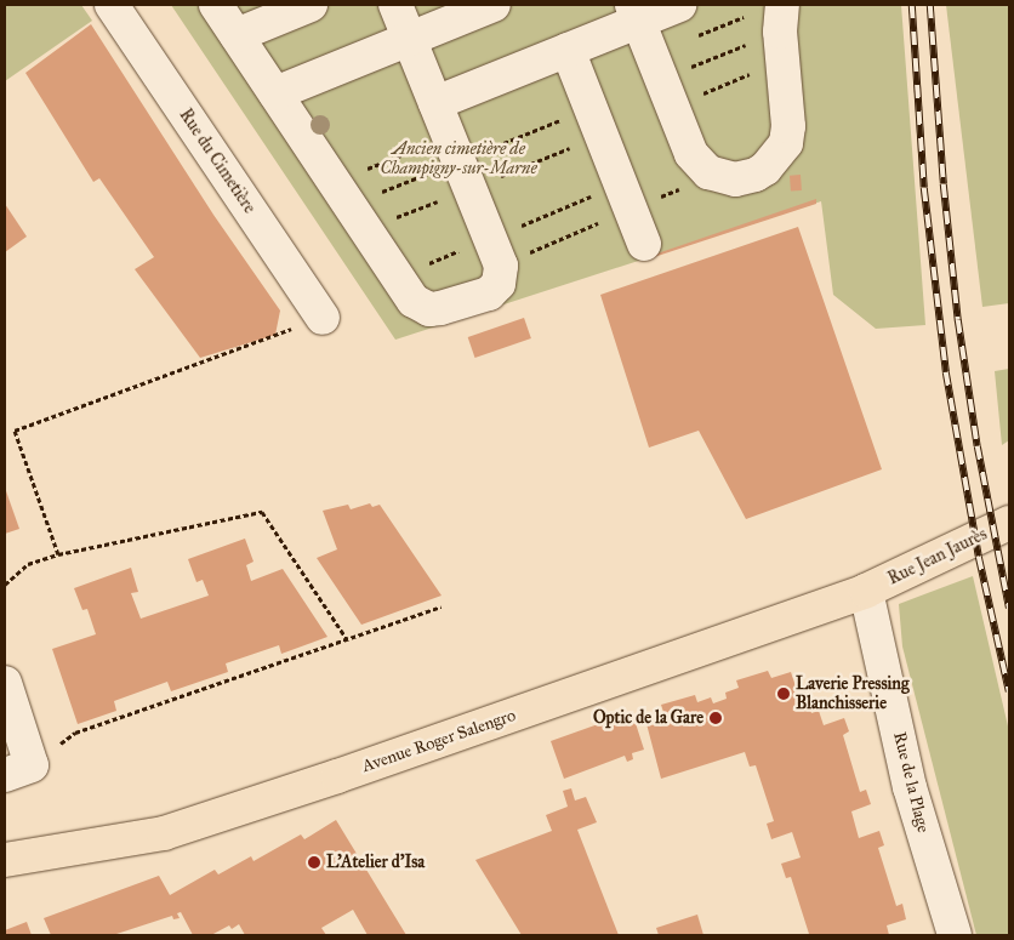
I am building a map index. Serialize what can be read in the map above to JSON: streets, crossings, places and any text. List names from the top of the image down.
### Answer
{
  "streets": {
    "main road": ["Rue Jean Jaurès", "Avenue Roger Salengro"],
    "street": ["Rue du Cimetière", "Rue de la Plage"]
  },
  "crossings": [
    ["Rue Jean Jaurès", "Avenue Roger Salengro"],
    ["Rue Jean Jaurès", "Rue de la Plage"],
    ["Avenue Roger Salengro", "Rue de la Plage"]
  ],
  "parks": ["Ancien cimetière de Champigny-sur-Marne"],
  "places": ["Laverie Pressing Blanchisserie", "Optic de la Gare", "L'Atelier d'Isa"]
}
